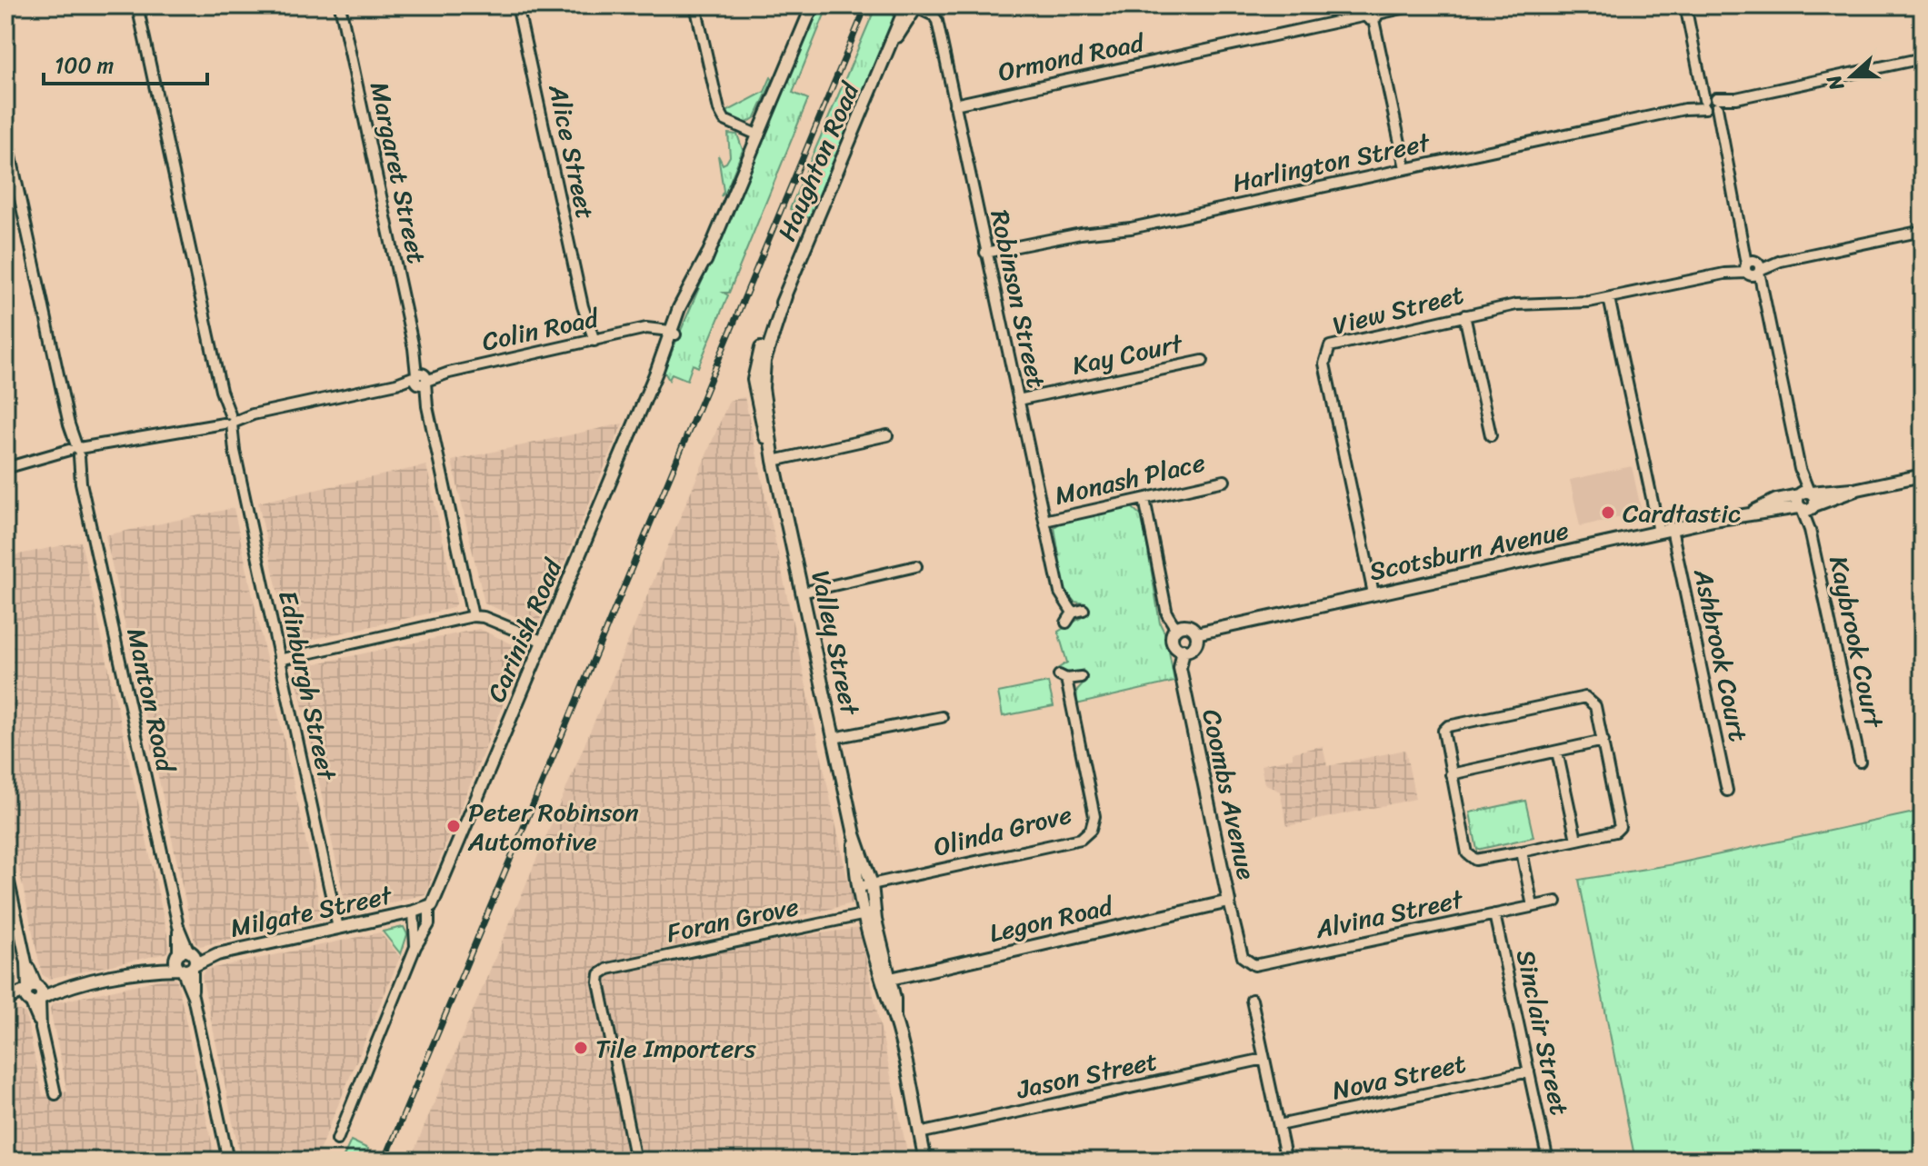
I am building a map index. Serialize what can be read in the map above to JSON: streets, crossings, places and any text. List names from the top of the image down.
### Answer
{
  "streets": {
    "street": [
      "Ormond Road",
      "Alice Street",
      "Haughton Road",
      "Harlington Street",
      "Margaret Street",
      "Robinson Street",
      "View Street",
      "Colin Road",
      "Kay Court",
      "Monash Place",
      "Scotsburn Avenue",
      "Carinish Road",
      "Kaybrook Court",
      "Valley Street",
      "Ashbrook Court",
      "Edinburgh Street",
      "Manton Road",
      "Coombs Avenue",
      "Olinda Grove",
      "Milgate Street",
      "Alvina Street",
      "Foran Grove",
      "Legon Road",
      "Sinclair Street",
      "Jason Street",
      "Nova Street"
    ]
  },
  "crossings": [
    ["Ormond Road", "Robinson Street"],
    ["Alice Street", "Colin Road"],
    ["Haughton Road", "Robinson Street"],
    ["Haughton Road", "Valley Street"],
    ["Harlington Street", "Robinson Street"],
    ["Harlington Street", "Kaybrook Court"],
    ["Margaret Street", "Colin Road"],
    ["Robinson Street", "Kay Court"],
    ["Robinson Street", "Monash Place"],
    ["View Street", "Scotsburn Avenue"],
    ["View Street", "Kaybrook Court"],
    ["Colin Road", "Carinish Road"],
    ["Colin Road", "Edinburgh Street"],
    ["Colin Road", "Manton Road"],
    ["Scotsburn Avenue", "Kaybrook Court"],
    ["Scotsburn Avenue", "Ashbrook Court"],
    ["Scotsburn Avenue", "Coombs Avenue"],
    ["Carinish Road", "Milgate Street"],
    ["Valley Street", "Olinda Grove"],
    ["Valley Street", "Foran Grove"],
    ["Valley Street", "Legon Road"],
    ["Valley Street", "Jason Street"],
    ["Edinburgh Street", "Milgate Street"],
    ["Manton Road", "Milgate Street"],
    ["Coombs Avenue", "Alvina Street"],
    ["Coombs Avenue", "Legon Road"],
    ["Alvina Street", "Sinclair Street"],
    ["Sinclair Street", "Nova Street"]
  ],
  "places": ["Cardtastic", "Peter Robinson Automotive", "Tile Importers"],
  "scale_bar": "100 m",
  "north": "left"
}
